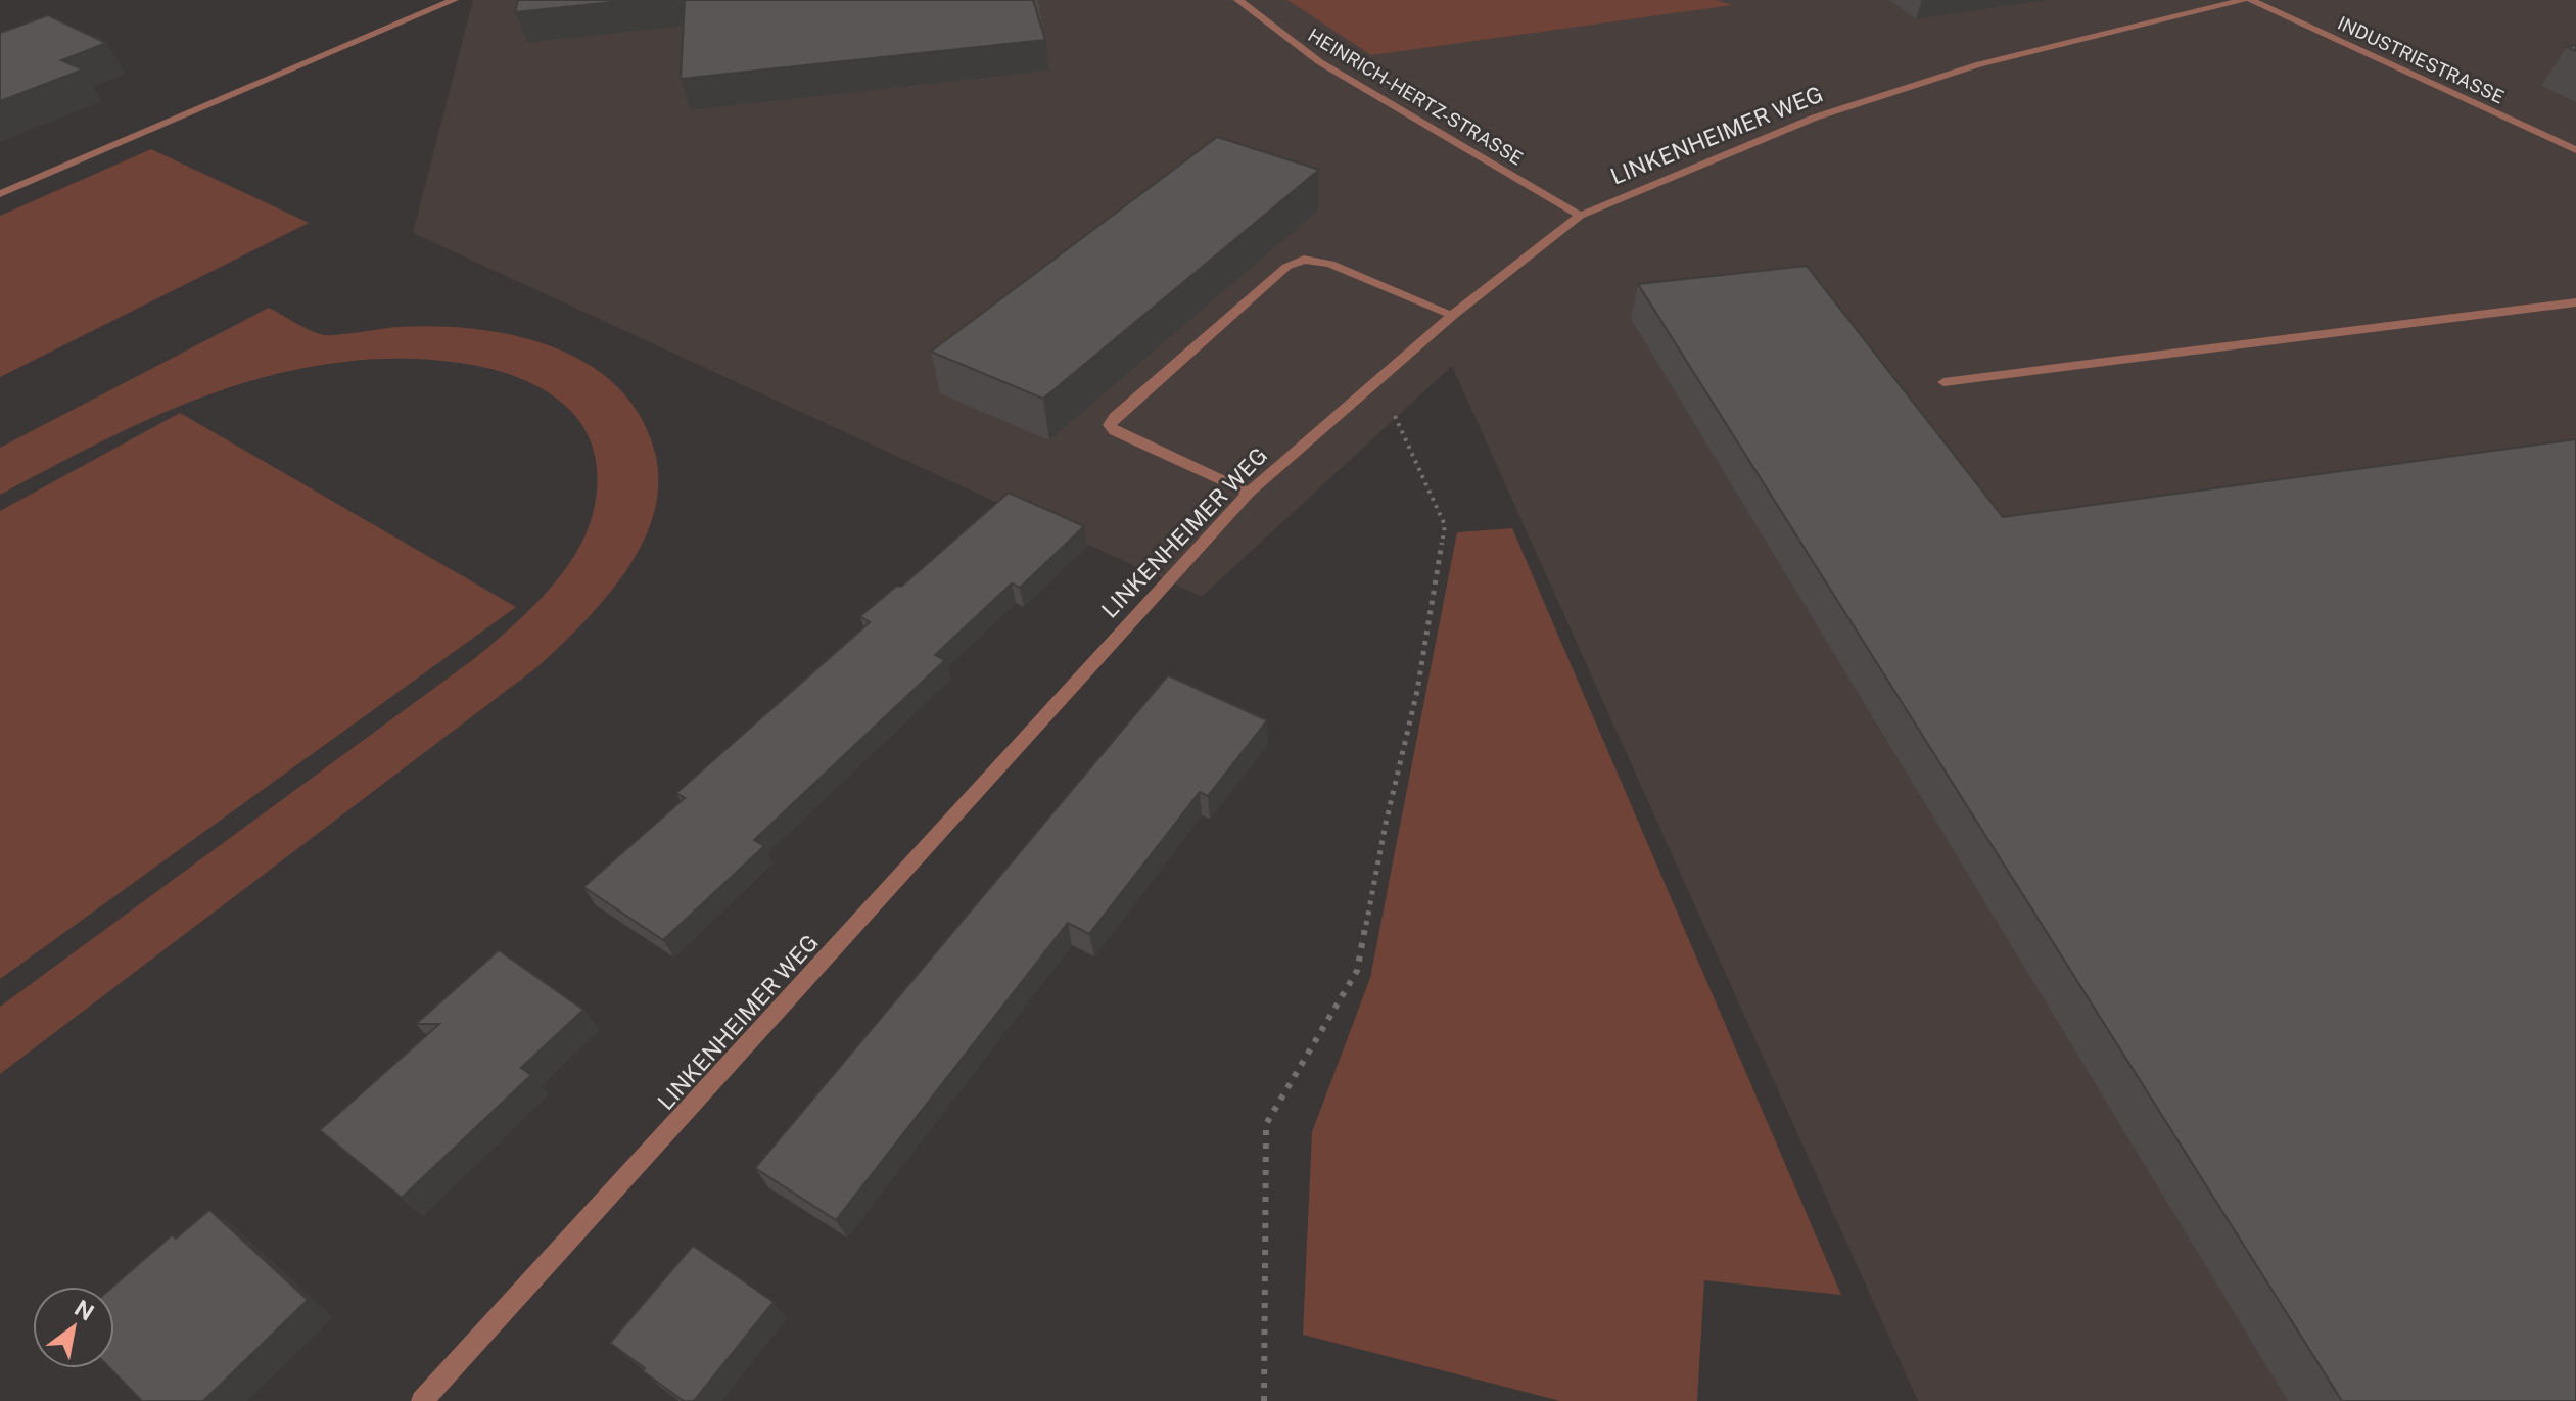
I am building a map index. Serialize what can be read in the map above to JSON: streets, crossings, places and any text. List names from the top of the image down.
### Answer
{
  "streets": {
    "street": ["INDUSTRIESTRASSE", "HEINRICH-HERTZ-STRASSE", "LINKENHEIMER WEG"]
  },
  "crossings": [
    ["HEINRICH-HERTZ-STRASSE", "LINKENHEIMER WEG"]
  ],
  "north": "top right"
}
